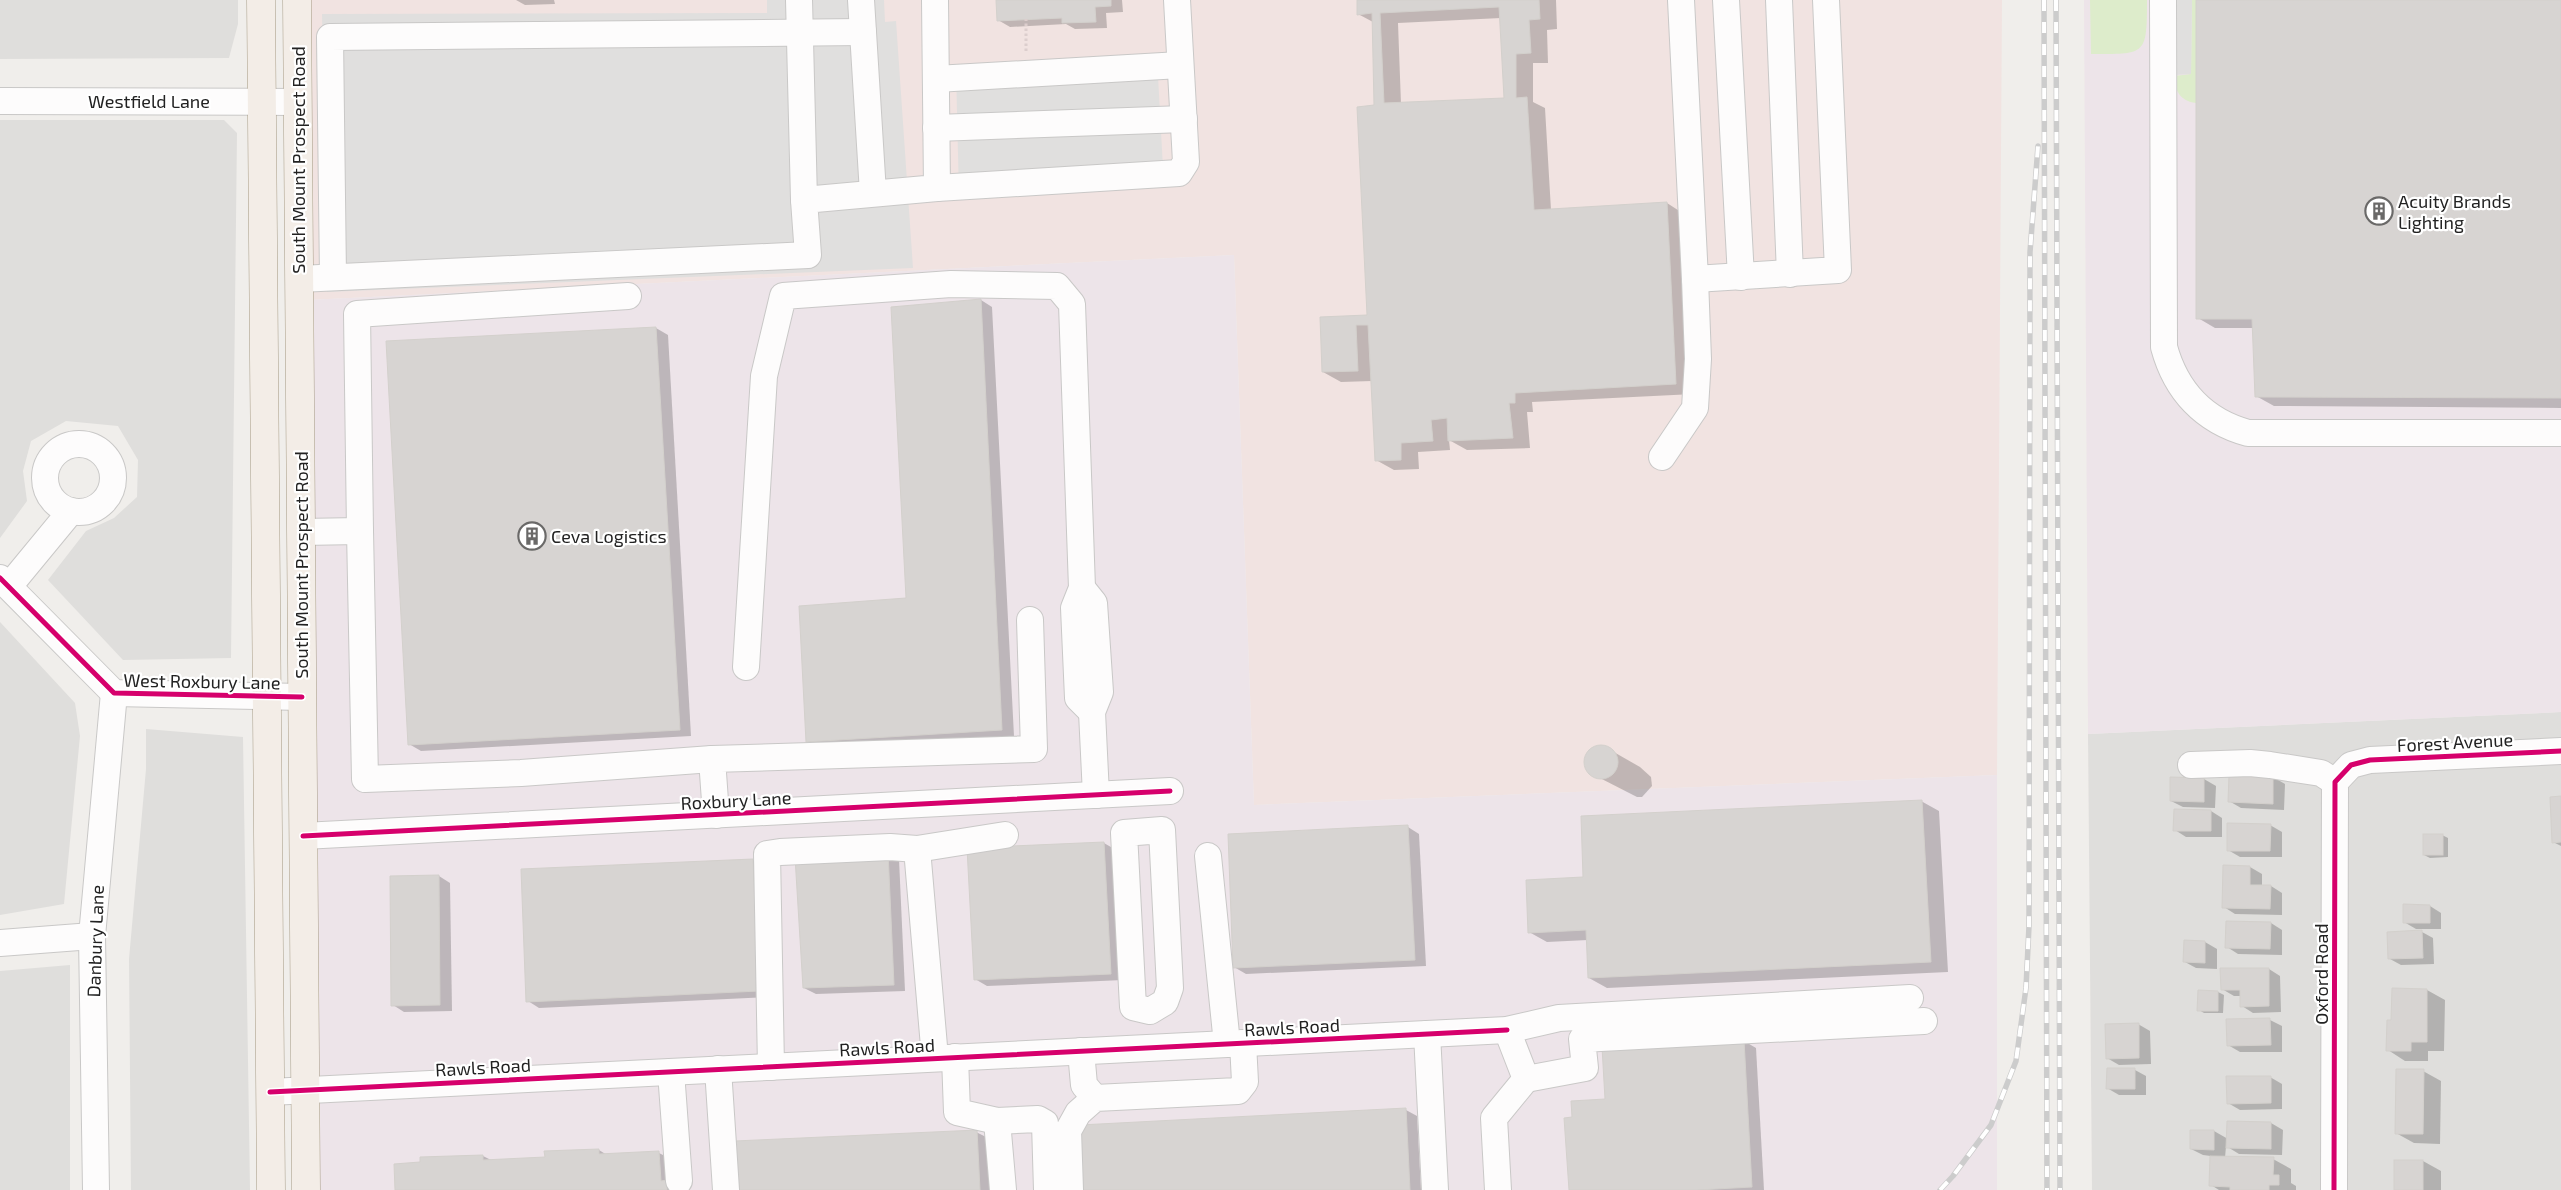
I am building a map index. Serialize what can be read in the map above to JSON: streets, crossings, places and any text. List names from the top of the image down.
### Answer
{
  "streets": {
    "main road": ["South Mount Prospect Road"],
    "street": [
      "Westfield Lane",
      "West Roxbury Lane",
      "Forest Avenue",
      "Roxbury Lane",
      "Danbury Lane",
      "Oxford Road",
      "Rawls Road"
    ]
  },
  "crossings": [
    ["Westfield Lane", "South Mount Prospect Road"],
    ["South Mount Prospect Road", "West Roxbury Lane"],
    ["South Mount Prospect Road", "Roxbury Lane"],
    ["South Mount Prospect Road", "Rawls Road"],
    ["West Roxbury Lane", "Danbury Lane"],
    ["Forest Avenue", "Oxford Road"]
  ],
  "places": {
    "building": ["Acuity Brands Lighting", "Ceva Logistics"]
  }
}
